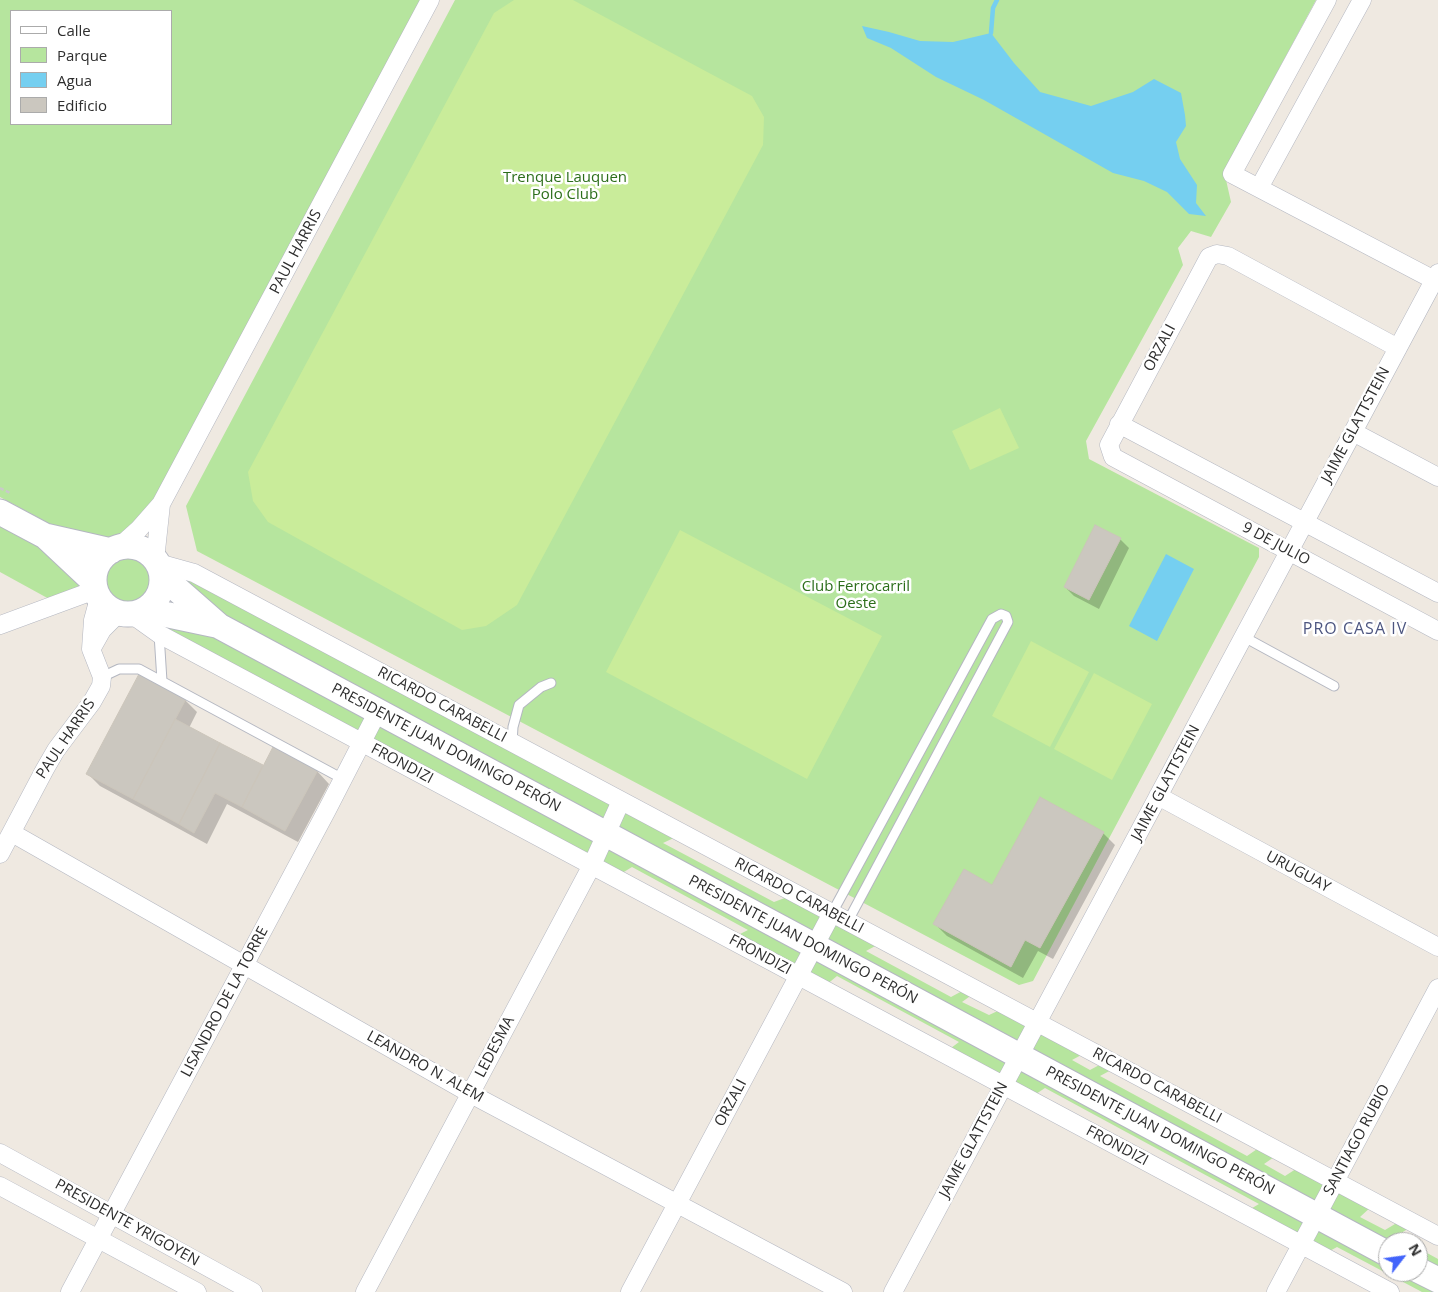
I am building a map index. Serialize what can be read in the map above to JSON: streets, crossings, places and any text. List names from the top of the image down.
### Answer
{
  "streets": {
    "main road": ["PRESIDENTE JUAN DOMINGO PERÓN"],
    "street": [
      "PAUL HARRIS",
      "ORZALI",
      "JAIME GLATTSTEIN",
      "9 DE JULIO",
      "RICARDO CARABELLI",
      "FRONDIZI",
      "URUGUAY",
      "LISANDRO DE LA TORRE",
      "LEDESMA",
      "LEANDRO N. ALEM",
      "SANTIAGO RUBIO",
      "PRESIDENTE YRIGOYEN"
    ]
  },
  "crossings": [
    ["PAUL HARRIS", "RICARDO CARABELLI"],
    ["PAUL HARRIS", "PRESIDENTE JUAN DOMINGO PERÓN"],
    ["PAUL HARRIS", "FRONDIZI"],
    ["PAUL HARRIS", "LEANDRO N. ALEM"],
    ["ORZALI", "JAIME GLATTSTEIN"],
    ["ORZALI", "9 DE JULIO"],
    ["ORZALI", "RICARDO CARABELLI"],
    ["ORZALI", "PRESIDENTE JUAN DOMINGO PERÓN"],
    ["ORZALI", "FRONDIZI"],
    ["ORZALI", "LEANDRO N. ALEM"],
    ["JAIME GLATTSTEIN", "9 DE JULIO"],
    ["JAIME GLATTSTEIN", "RICARDO CARABELLI"],
    ["JAIME GLATTSTEIN", "PRESIDENTE JUAN DOMINGO PERÓN"],
    ["JAIME GLATTSTEIN", "FRONDIZI"],
    ["JAIME GLATTSTEIN", "URUGUAY"],
    ["RICARDO CARABELLI", "PRESIDENTE JUAN DOMINGO PERÓN"],
    ["RICARDO CARABELLI", "FRONDIZI"],
    ["RICARDO CARABELLI", "LEDESMA"],
    ["RICARDO CARABELLI", "SANTIAGO RUBIO"],
    ["PRESIDENTE JUAN DOMINGO PERÓN", "FRONDIZI"],
    ["PRESIDENTE JUAN DOMINGO PERÓN", "LISANDRO DE LA TORRE"],
    ["PRESIDENTE JUAN DOMINGO PERÓN", "LEDESMA"],
    ["PRESIDENTE JUAN DOMINGO PERÓN", "SANTIAGO RUBIO"],
    ["FRONDIZI", "LISANDRO DE LA TORRE"],
    ["FRONDIZI", "LEDESMA"],
    ["FRONDIZI", "SANTIAGO RUBIO"],
    ["LISANDRO DE LA TORRE", "LEANDRO N. ALEM"],
    ["LISANDRO DE LA TORRE", "PRESIDENTE YRIGOYEN"],
    ["LEDESMA", "LEANDRO N. ALEM"]
  ],
  "districts": ["PRO CASA IV"],
  "parks": ["Trenque Lauquen Polo Club", "Club Ferrocarril Oeste"],
  "legend": [
    "Calle",
    "Parque",
    "Agua",
    "Edificio"
  ],
  "north": "top right"
}
